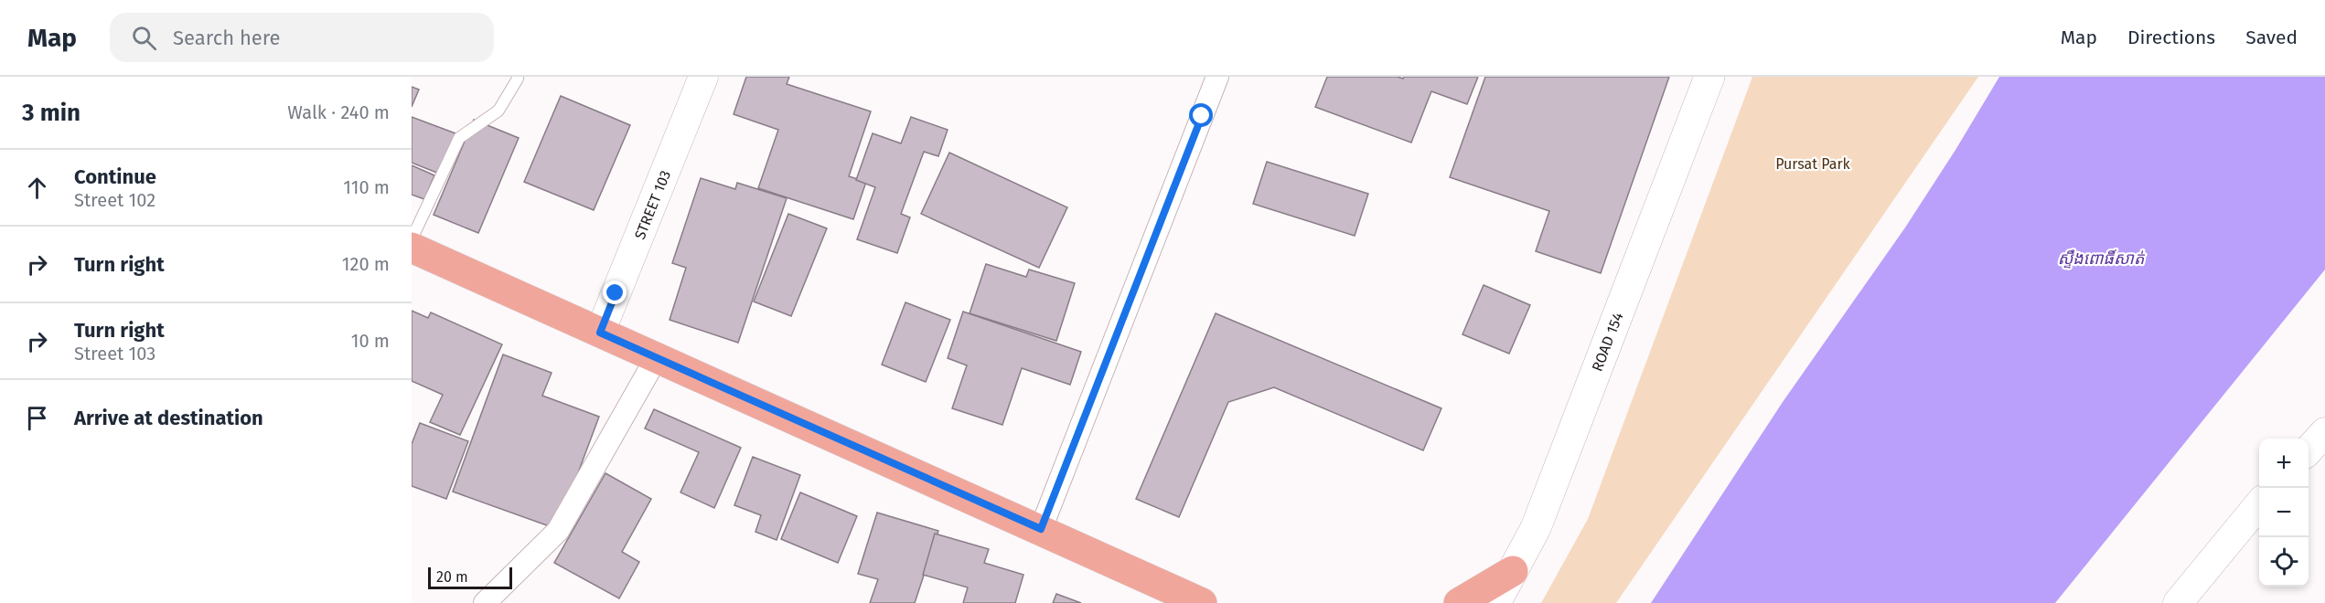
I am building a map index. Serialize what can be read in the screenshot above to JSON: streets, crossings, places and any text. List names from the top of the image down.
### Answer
{
  "streets": {
    "main road": ["ROAD 154"],
    "street": ["STREET 103"]
  },
  "water": ["ស្ទឹងពោធិ៍សាត់"],
  "parks": ["Pursat Park"],
  "scale_bar": "20 m",
  "page": {
    "header": "Map",
    "search": "Search here",
    "nav": ["Map", "Directions", "Saved"],
    "heading": ["3 min", "Walk · 240 m"],
    "list": [
      ["Continue", "Street 102", "110 m"],
      ["Turn right", "120 m"],
      ["Turn right", "Street 103", "10 m"],
      "Arrive at destination"
    ],
    "map_buttons": ["+", "−"],
    "scale": "20 m"
  }
}
